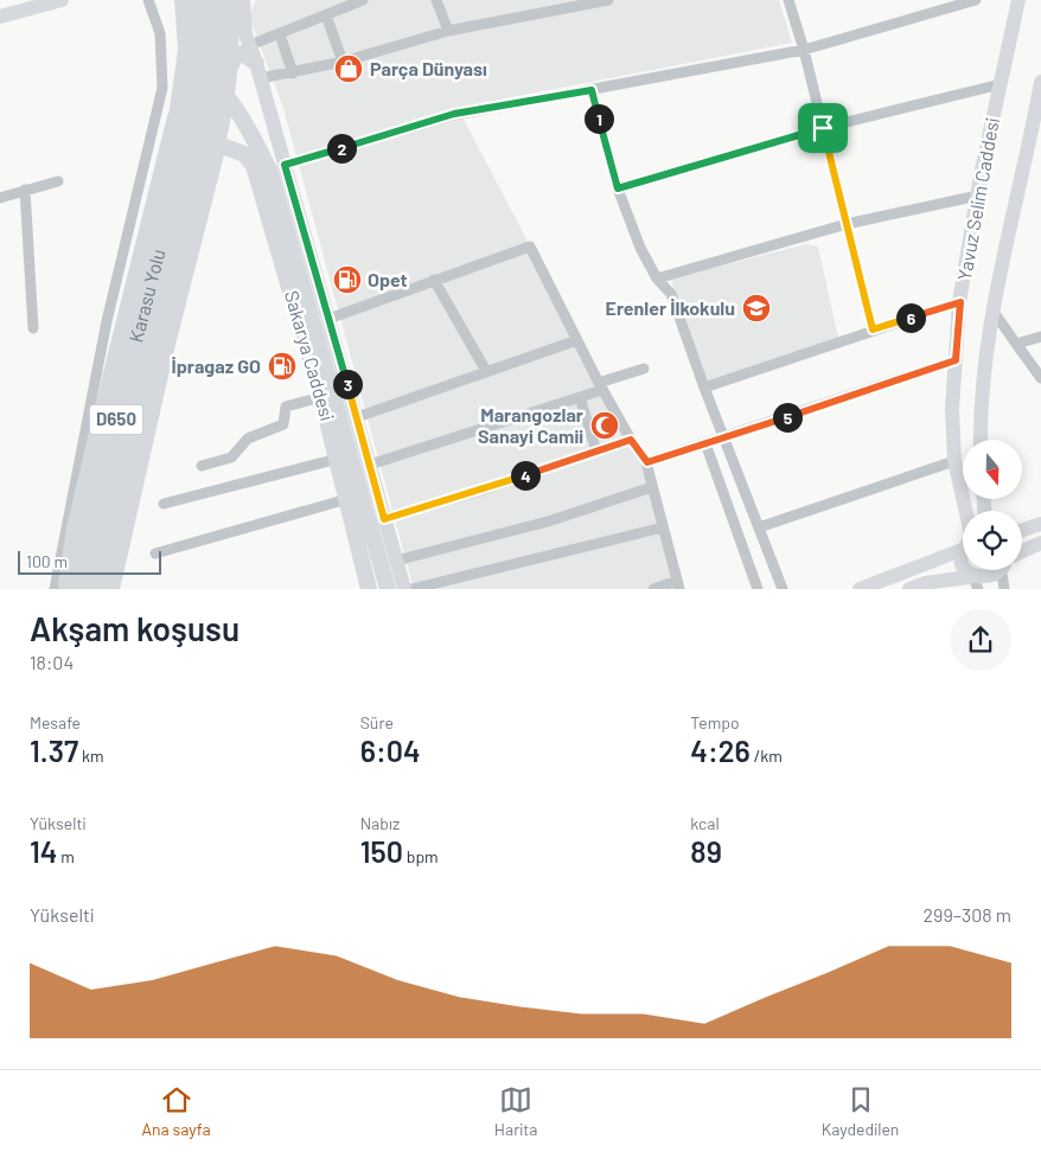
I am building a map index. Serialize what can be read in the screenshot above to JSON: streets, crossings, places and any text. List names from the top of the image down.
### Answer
{
  "streets": {
    "highway": ["Karasu Yolu", "D650"],
    "main road": ["Yavuz Selim Caddesi", "Sakarya Caddesi"]
  },
  "places": {
    "shop": ["Parça Dünyası"],
    "fuel station": ["Opet", "İpragaz GO"],
    "school or university": ["Erenler İlkokulu"],
    "mosque": ["Marangozlar Sanayi Camii"]
  },
  "scale_bar": "100 m",
  "north": "bottom",
  "page": {
    "pins": [
      "1",
      "2",
      "6",
      "3",
      "5",
      "4"
    ],
    "scale": "100 m",
    "heading": ["Akşam koşusu", "18:04"],
    "stats": [
      ["Mesafe", "1.37 km"],
      ["Süre", "6:04"],
      ["Tempo", "4:26 /km"],
      ["Yükselti", "14 m"],
      ["Nabız", "150 bpm"],
      ["kcal", "89"]
    ],
    "chart": ["Yükselti", "299–308 m"],
    "tabs": ["Ana sayfa", "Harita", "Kaydedilen"]
  }
}
